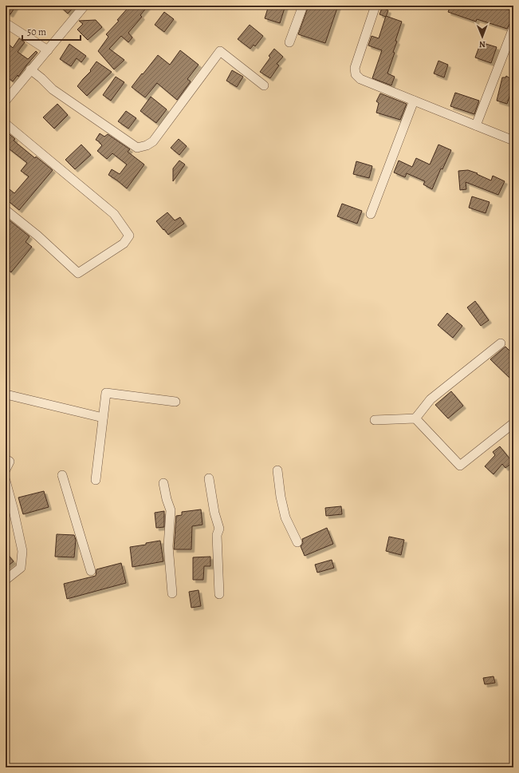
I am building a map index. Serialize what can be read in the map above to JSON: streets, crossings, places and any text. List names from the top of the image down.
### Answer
{
  "scale_bar": "50 m",
  "north": "bottom"
}
